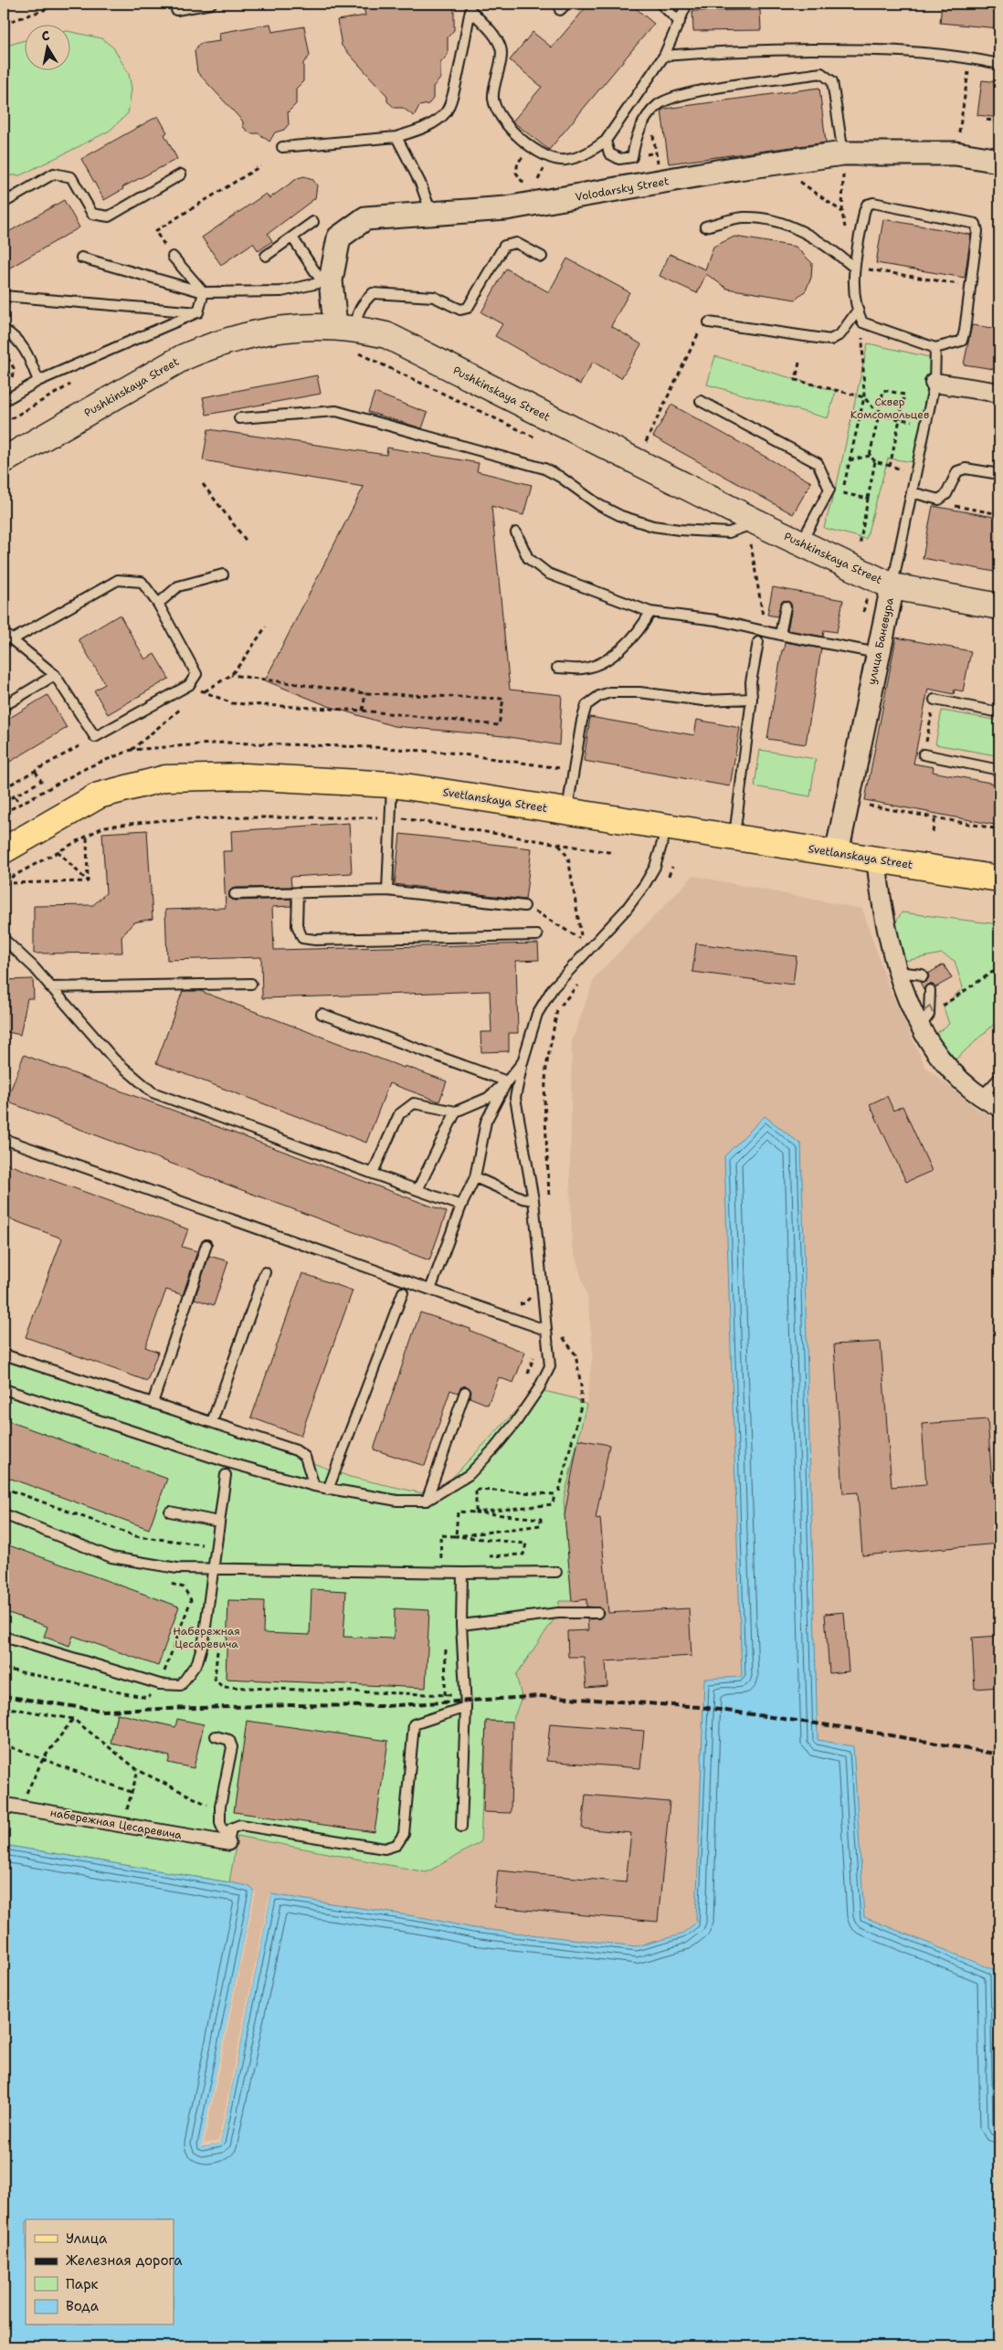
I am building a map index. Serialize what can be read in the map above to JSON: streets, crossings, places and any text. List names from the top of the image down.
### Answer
{
  "streets": {
    "main road": ["Pushkinskaya Street", "Svetlanskaya Street"],
    "street": ["Volodarsky Street", "улица Баневура", "набережная Цесаревича"]
  },
  "crossings": [
    ["Volodarsky Street", "Pushkinskaya Street"],
    ["Pushkinskaya Street", "улица Баневура"],
    ["улица Баневура", "Svetlanskaya Street"]
  ],
  "parks": ["Сквер Комсомольцев", "Набережная Цесаревича"],
  "legend": [
    "Улица",
    "Железная дорога",
    "Парк",
    "Вода"
  ],
  "north": "top"
}
